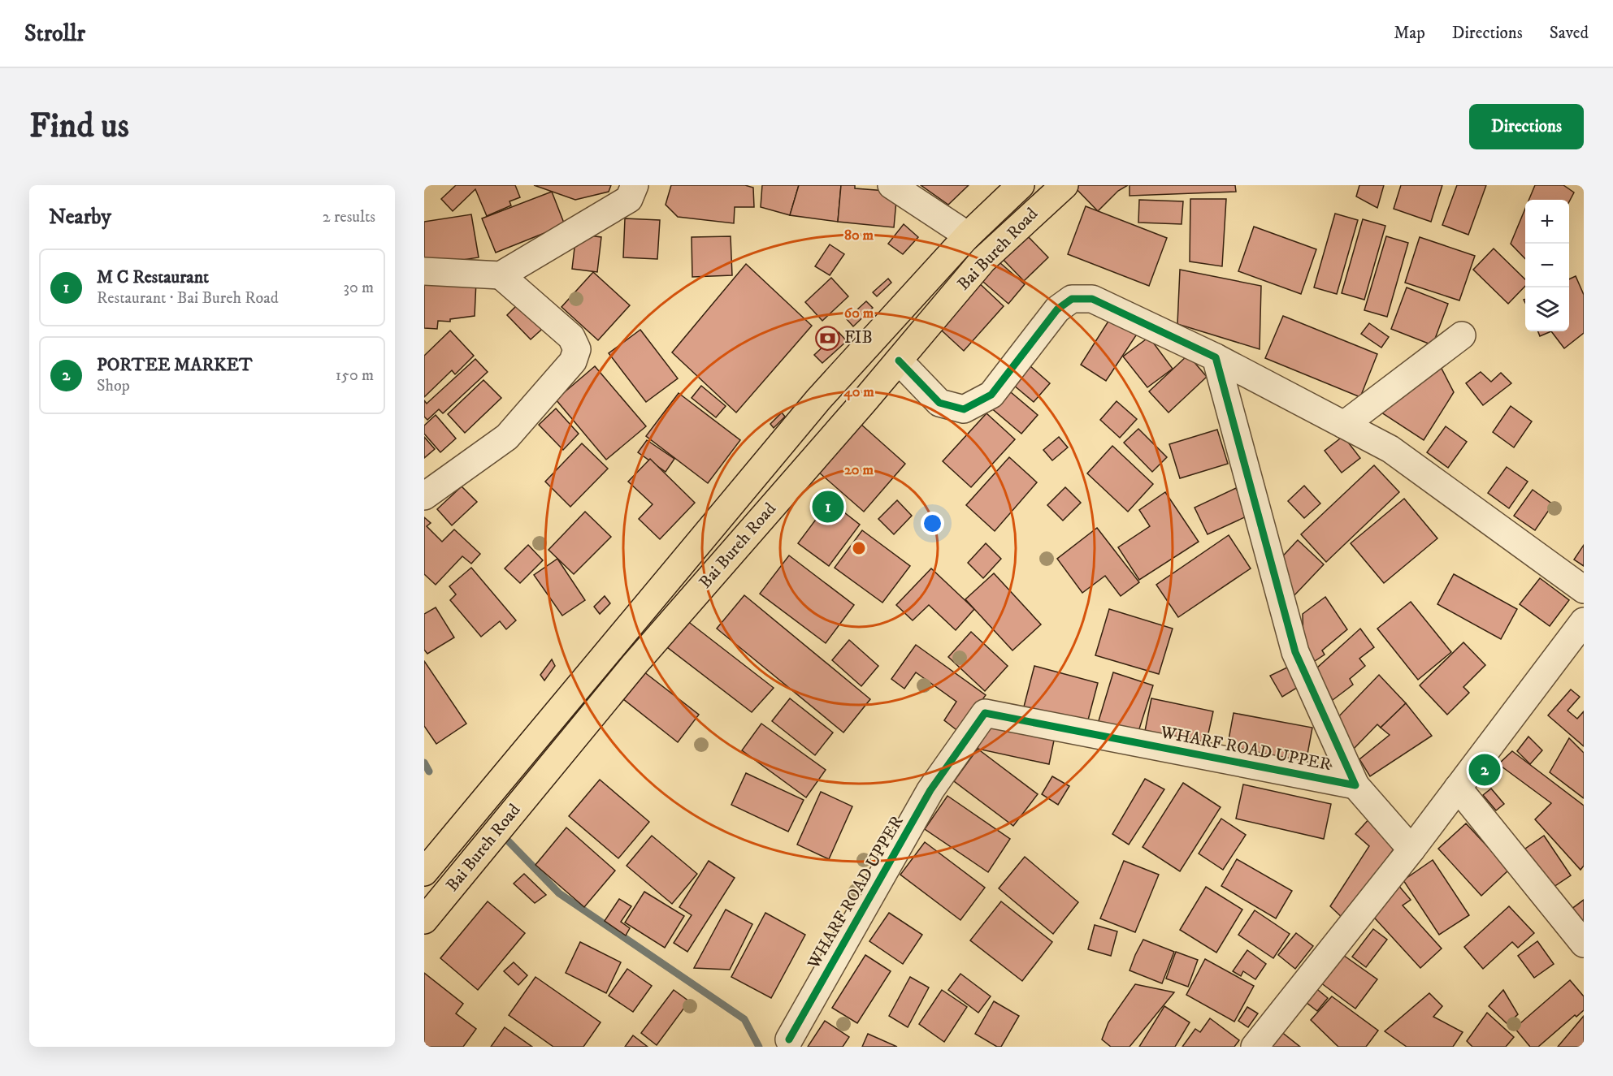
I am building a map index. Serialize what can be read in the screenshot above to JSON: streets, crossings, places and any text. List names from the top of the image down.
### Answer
{
  "streets": {
    "highway": ["Bai Bureh Road"],
    "street": ["WHARF ROAD UPPER"]
  },
  "places": {
    "bank": ["FIB"]
  },
  "page": {
    "header": "Strollr",
    "nav": ["Map", "Directions", "Saved"],
    "buttons": "Directions",
    "title": "Find us",
    "heading": ["Nearby", "2 results"],
    "map_buttons": ["+", "−"],
    "list": [
      {
        "mark": "1",
        "name": "M C Restaurant",
        "note": "Restaurant · Bai Bureh Road",
        "value": "30 m"
      },
      {
        "mark": "2",
        "name": "PORTEE MARKET",
        "note": "Shop",
        "value": "150 m"
      }
    ],
    "pins": ["1", "2"]
  },
  "rings": [
    "80 m",
    "60 m",
    "40 m",
    "20 m"
  ]
}
